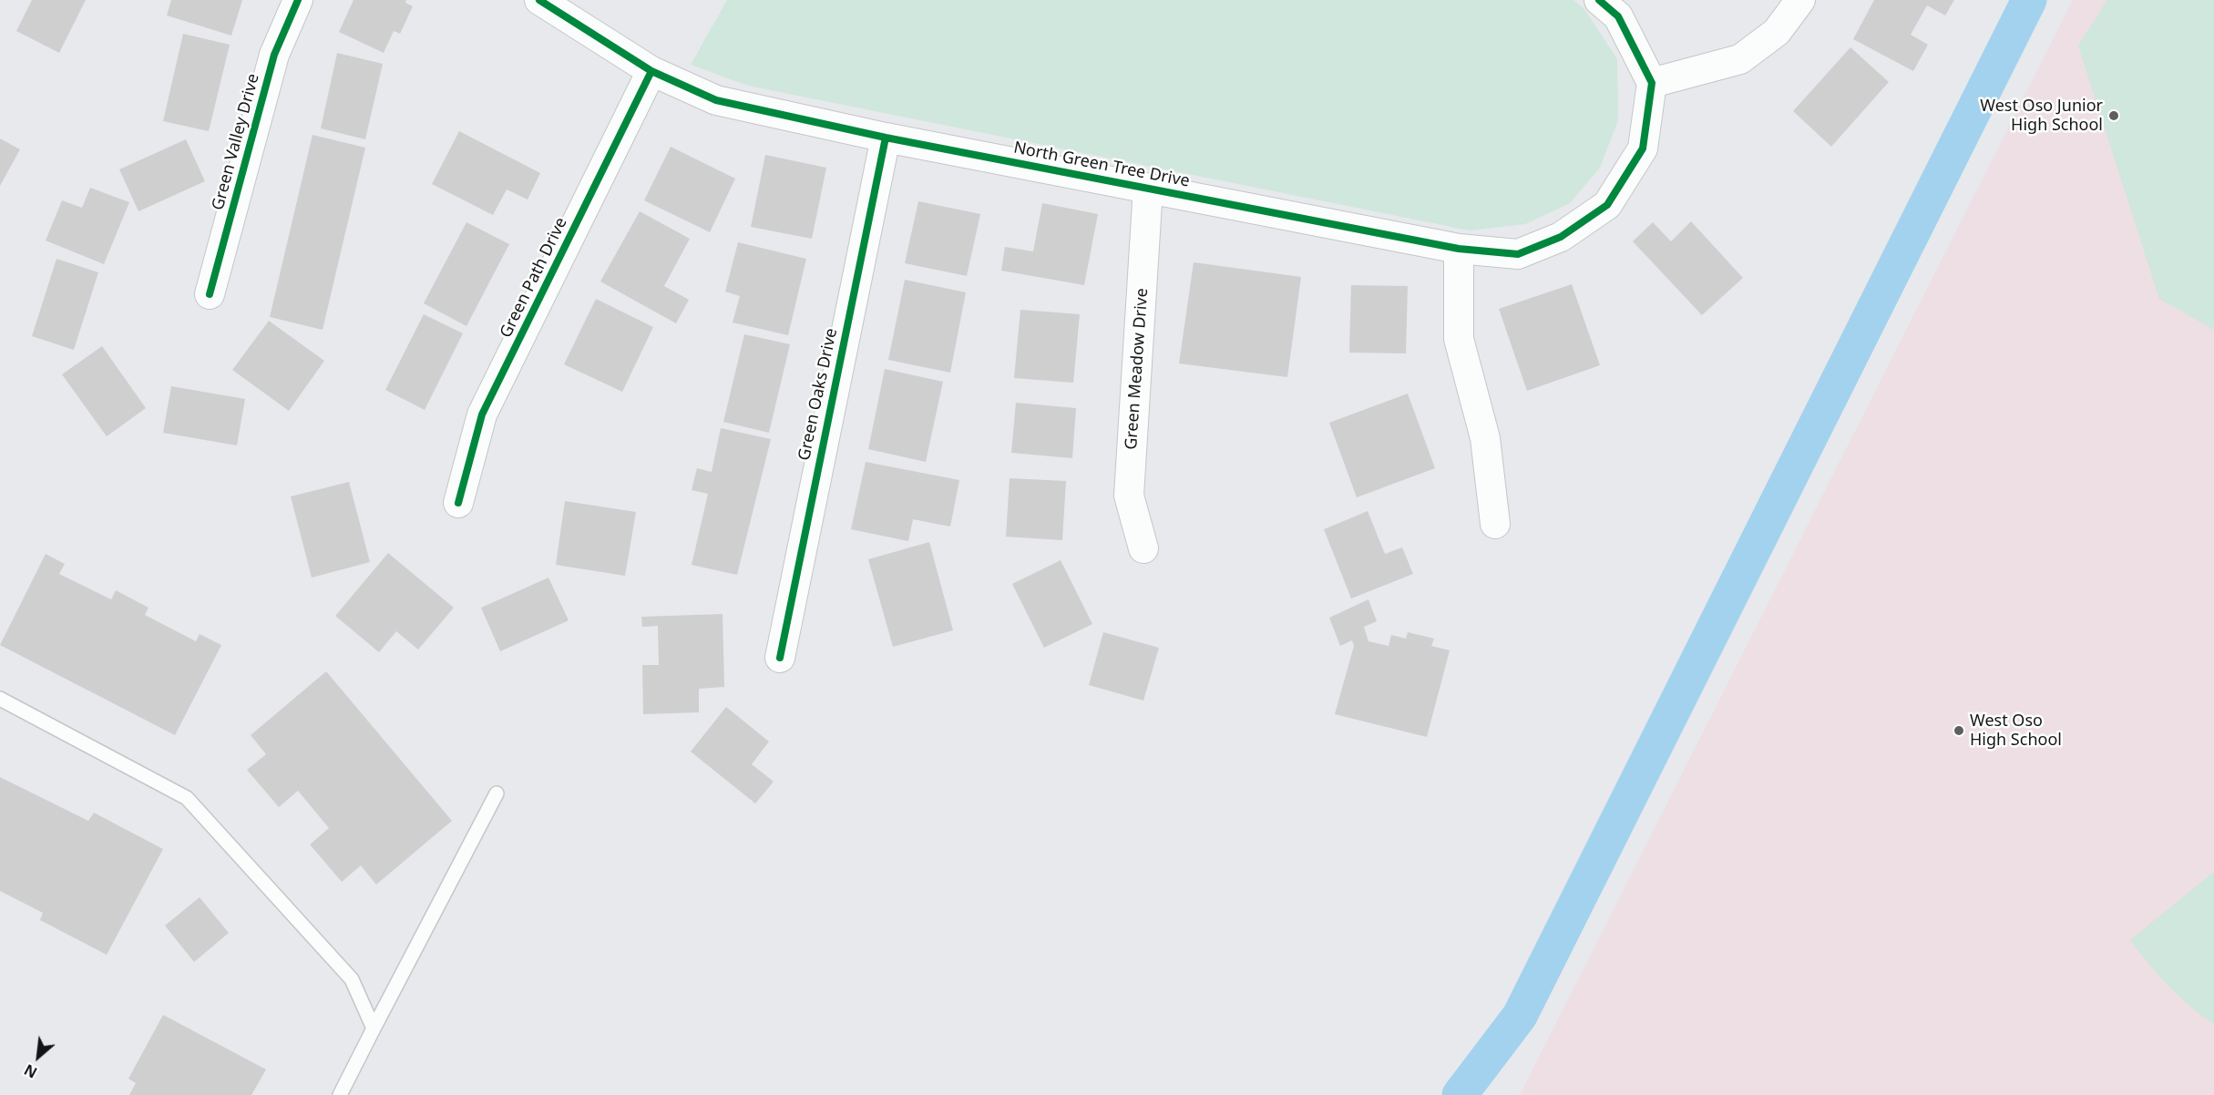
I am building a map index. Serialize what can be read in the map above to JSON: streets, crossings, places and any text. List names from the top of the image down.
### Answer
{
  "streets": {
    "street": [
      "Green Valley Drive",
      "North Green Tree Drive",
      "Green Path Drive",
      "Green Meadow Drive",
      "Green Oaks Drive"
    ]
  },
  "crossings": [
    ["North Green Tree Drive", "Green Path Drive"],
    ["North Green Tree Drive", "Green Meadow Drive"],
    ["North Green Tree Drive", "Green Oaks Drive"]
  ],
  "places": ["West Oso Junior High School", "West Oso High School"],
  "north": "bottom left"
}
